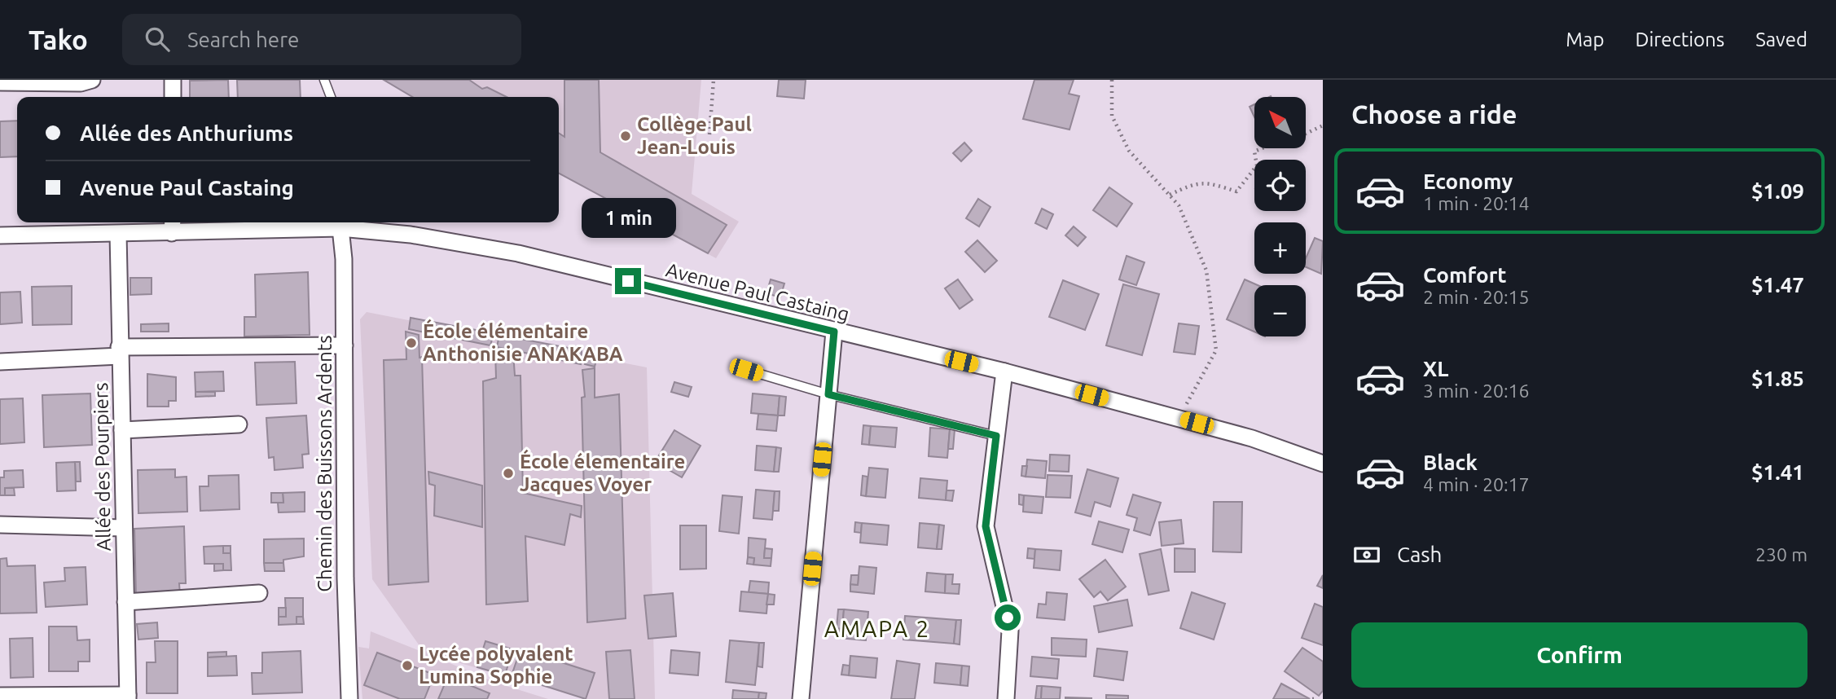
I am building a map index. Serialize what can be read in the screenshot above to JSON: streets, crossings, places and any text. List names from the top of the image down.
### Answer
{
  "streets": {
    "street": ["Avenue Paul Castaing", "Chemin des Buissons Ardents", "Allée des Pourpiers"]
  },
  "crossings": [
    ["Avenue Paul Castaing", "Chemin des Buissons Ardents"],
    ["Avenue Paul Castaing", "Allée des Pourpiers"]
  ],
  "districts": ["AMAPA 2"],
  "places": [
    "Collège Paul Jean-Louis",
    "École élémentaire Anthonisie ANAKABA",
    "École élementaire Jacques Voyer",
    "Lycée polyvalent Lumina Sophie"
  ],
  "north": "top left",
  "page": {
    "header": "Tako",
    "search": "Search here",
    "nav": ["Map", "Directions", "Saved"],
    "heading": "Choose a ride",
    "map_buttons": ["+", "−"],
    "banner": ["Allée des Anthuriums", "Avenue Paul Castaing"],
    "list": [
      {
        "name": "Economy",
        "note": "1 min · 20:14",
        "value": "$1.09"
      },
      {
        "name": "Comfort",
        "note": "2 min · 20:15",
        "value": "$1.47"
      },
      {
        "name": "XL",
        "note": "3 min · 20:16",
        "value": "$1.85"
      },
      {
        "name": "Black",
        "note": "4 min · 20:17",
        "value": "$1.41"
      }
    ],
    "bubble": "1 min",
    "pay": ["Cash", "230 m"],
    "buttons": "Confirm"
  }
}
